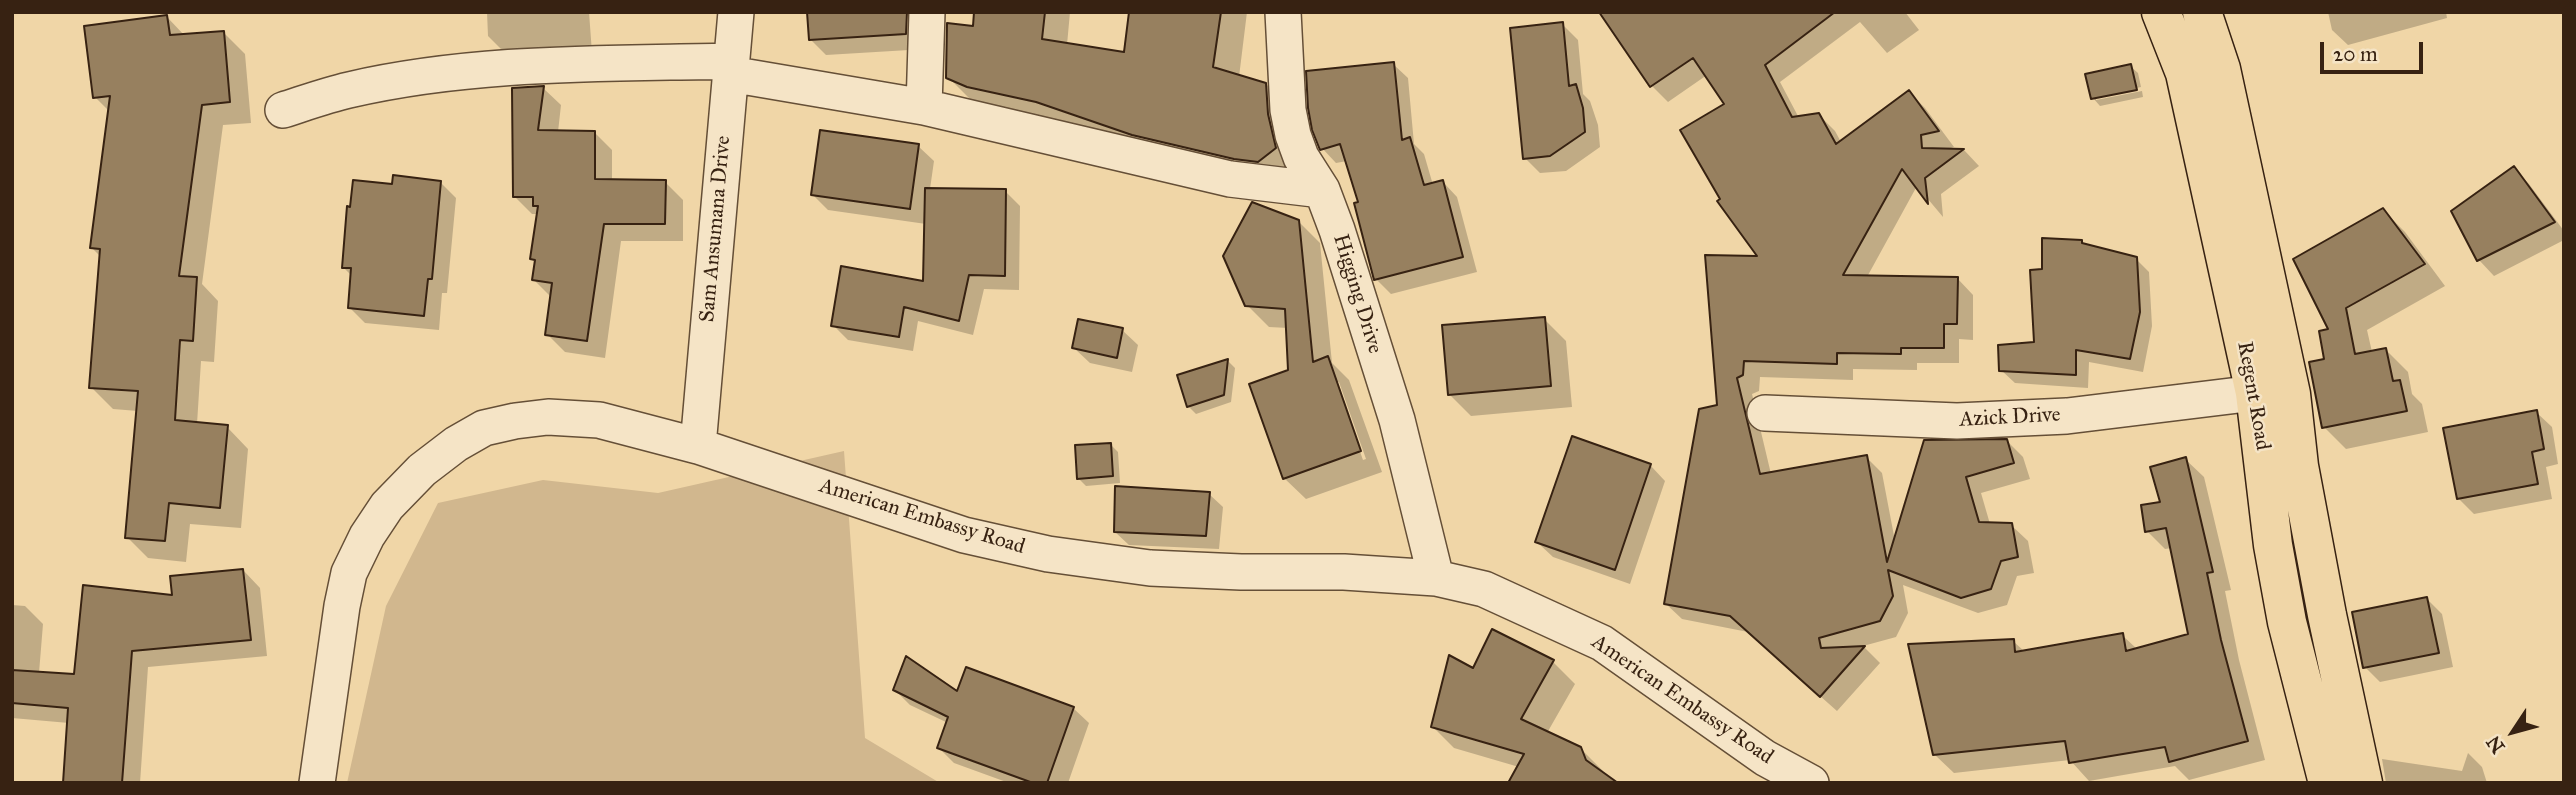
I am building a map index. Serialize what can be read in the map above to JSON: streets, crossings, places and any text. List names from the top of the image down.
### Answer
{
  "streets": {
    "main road": ["Regent Road"],
    "street": [
      "Sam Ansumana Drive",
      "Higging Drive",
      "Azick Drive",
      "American Embassy Road"
    ]
  },
  "crossings": [
    ["Sam Ansumana Drive", "American Embassy Road"],
    ["Higging Drive", "American Embassy Road"],
    ["Regent Road", "Azick Drive"]
  ],
  "scale_bar": "20 m",
  "north": "bottom left"
}
